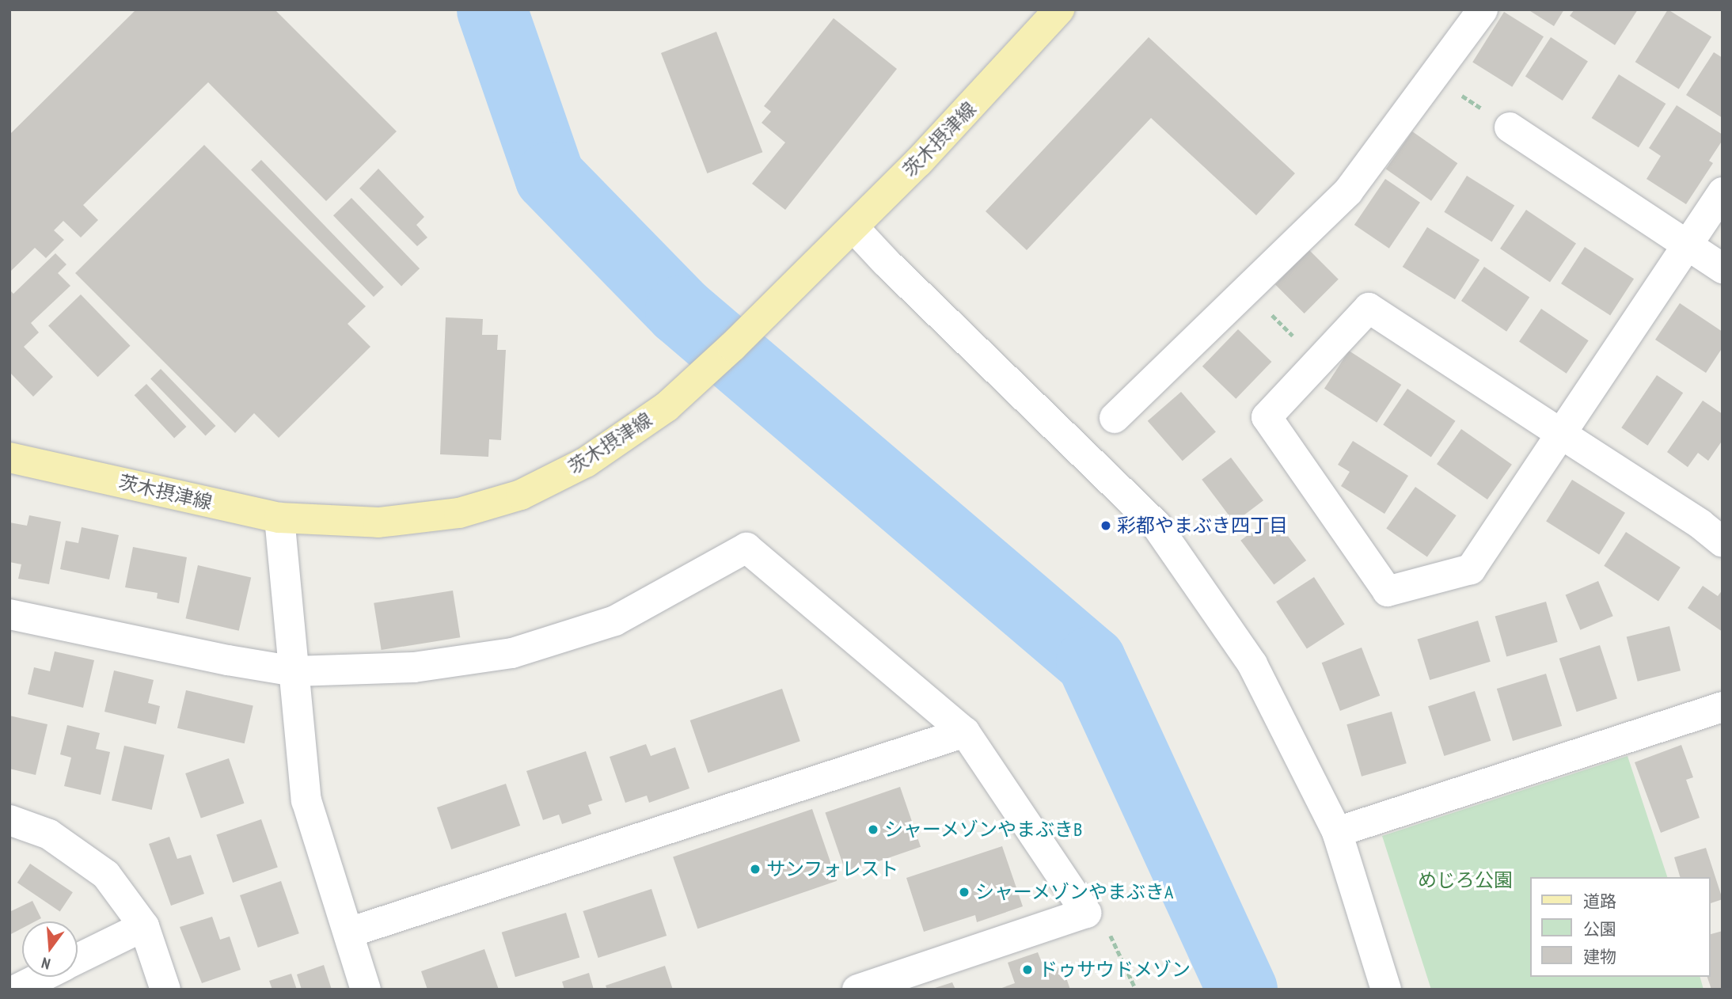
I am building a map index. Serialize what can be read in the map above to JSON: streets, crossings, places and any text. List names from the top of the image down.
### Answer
{
  "streets": {
    "main road": ["茨木摂津線"]
  },
  "parks": ["めじろ公園"],
  "places": [
    "彩都やまぶき四丁目",
    "シャーメゾンやまぶきB",
    "サンフォレスト",
    "シャーメゾンやまぶきA",
    "ドゥサウドメゾン"
  ],
  "legend": ["道路", "公園", "建物"],
  "north": "bottom"
}
